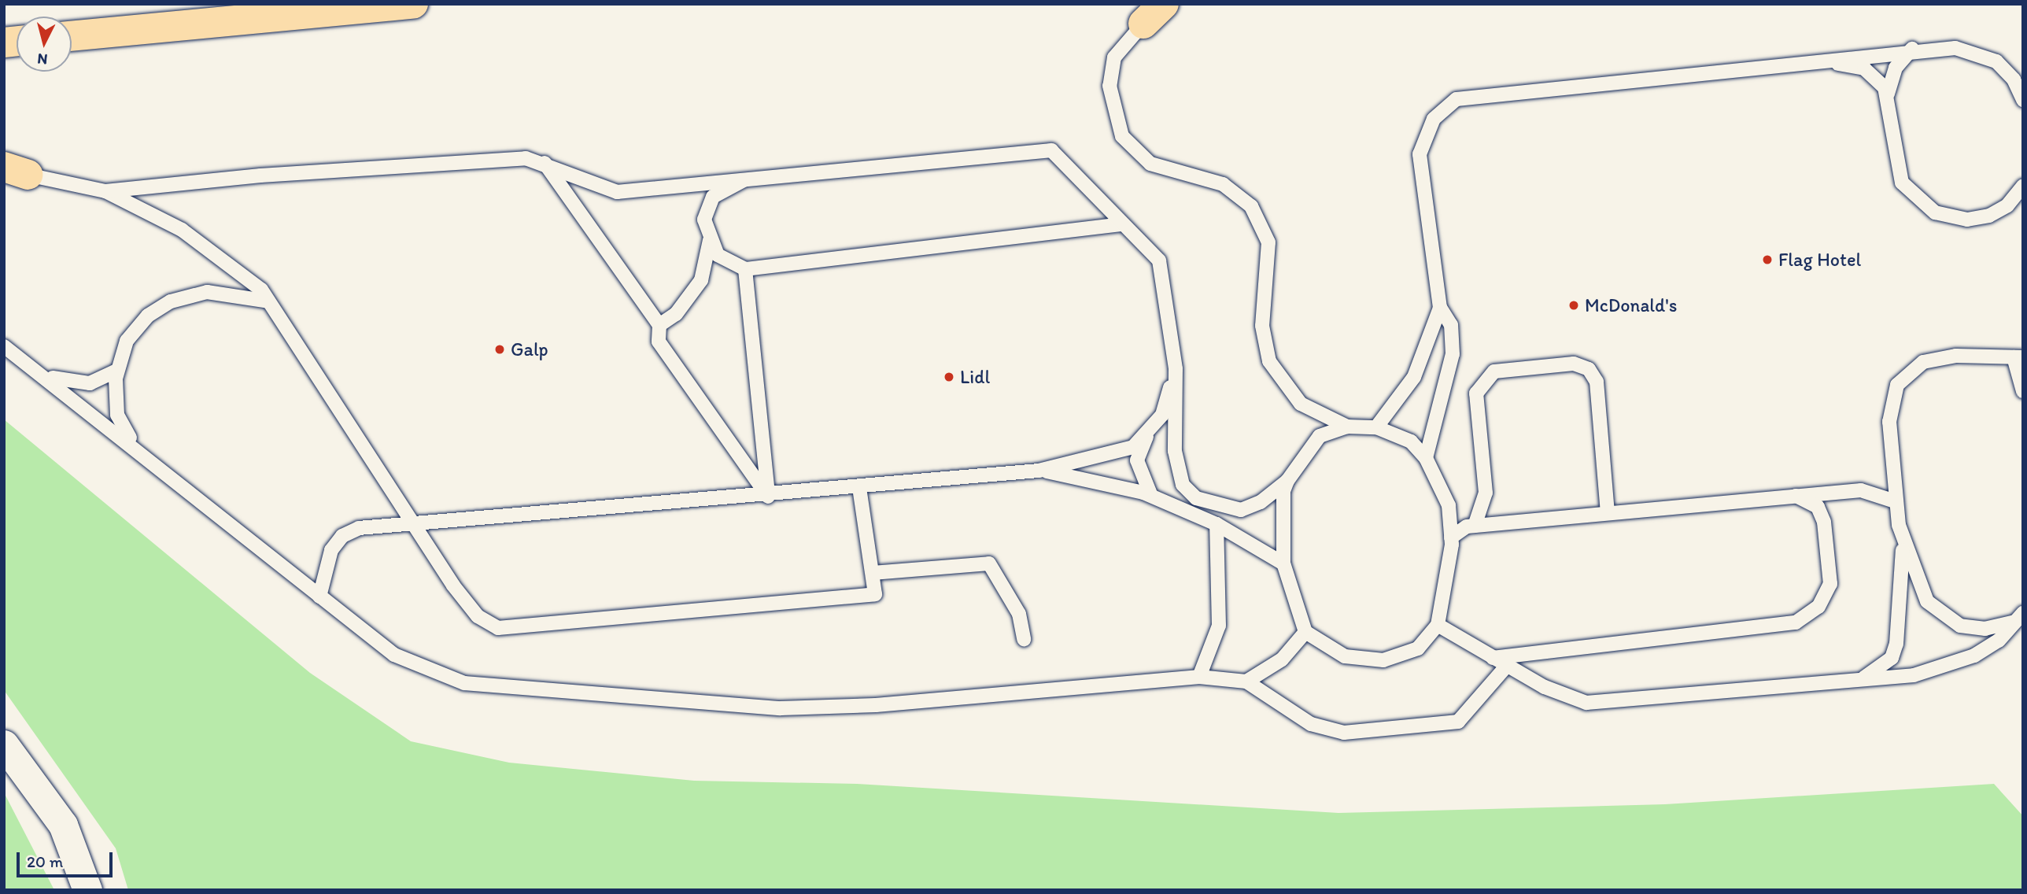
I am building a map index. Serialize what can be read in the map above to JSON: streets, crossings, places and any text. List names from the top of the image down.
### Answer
{
  "places": [
    "Flag Hotel",
    "McDonald's",
    "Galp",
    "Lidl"
  ],
  "scale_bar": "20 m",
  "north": "bottom"
}
